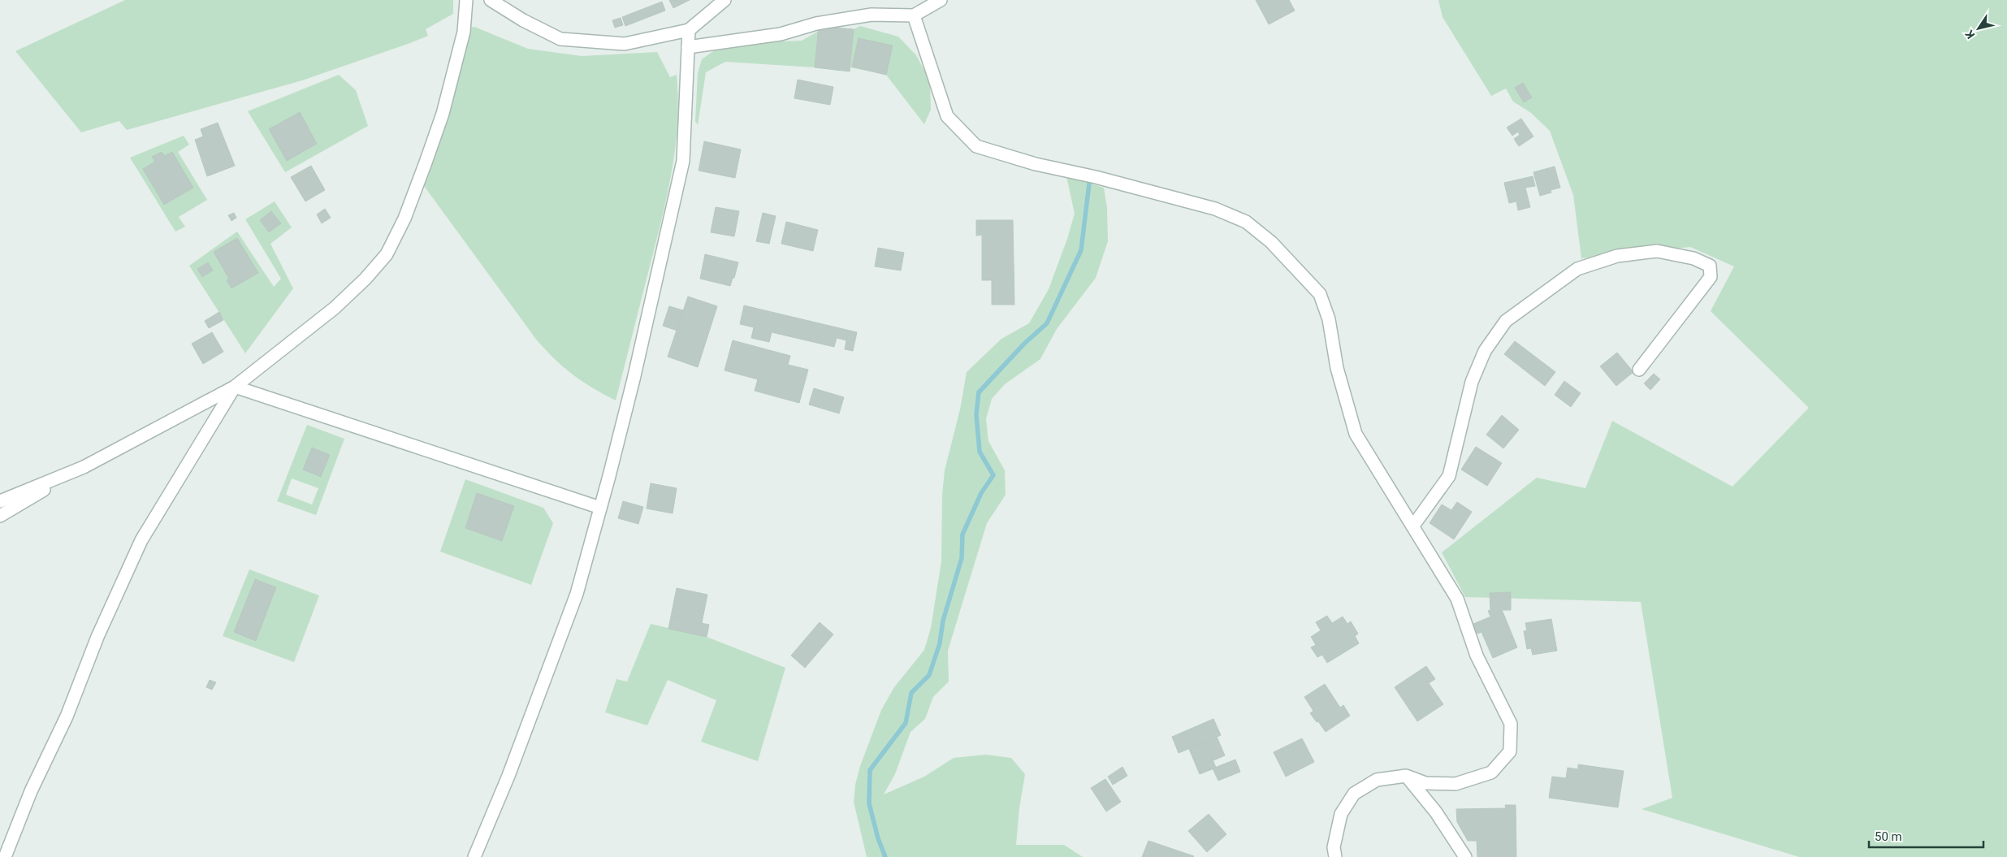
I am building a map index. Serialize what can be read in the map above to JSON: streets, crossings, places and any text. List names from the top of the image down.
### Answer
{
  "scale_bar": "50 m",
  "north": "bottom left"
}
